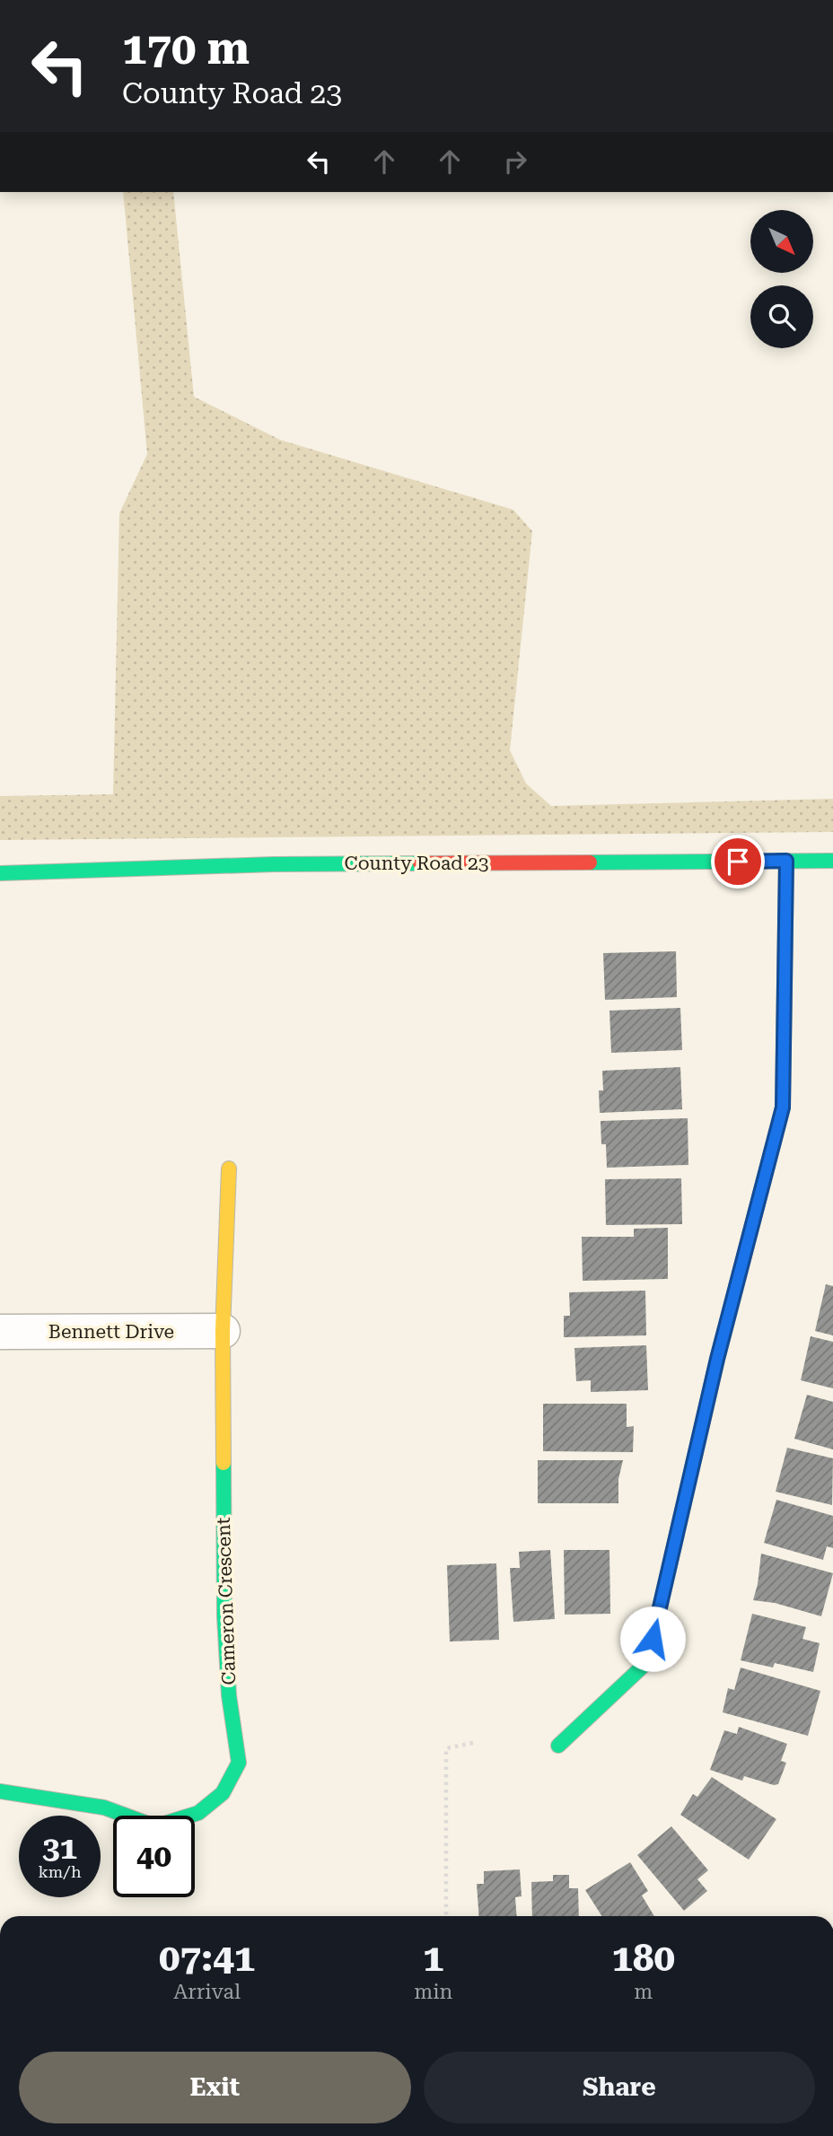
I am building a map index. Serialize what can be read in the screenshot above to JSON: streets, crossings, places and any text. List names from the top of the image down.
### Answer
{
  "streets": {
    "street": ["County Road 23", "Bennett Drive", "Cameron Crescent"]
  },
  "crossings": [
    ["Bennett Drive", "Cameron Crescent"]
  ],
  "north": "bottom right",
  "page": {
    "turn": ["170 m", "County Road 23"],
    "speed": "31 km/h",
    "limit": "40",
    "eta": [
      "07:41",
      "Arrival",
      "1",
      "min",
      "180",
      "m"
    ],
    "buttons": ["Exit", "Share"]
  }
}
